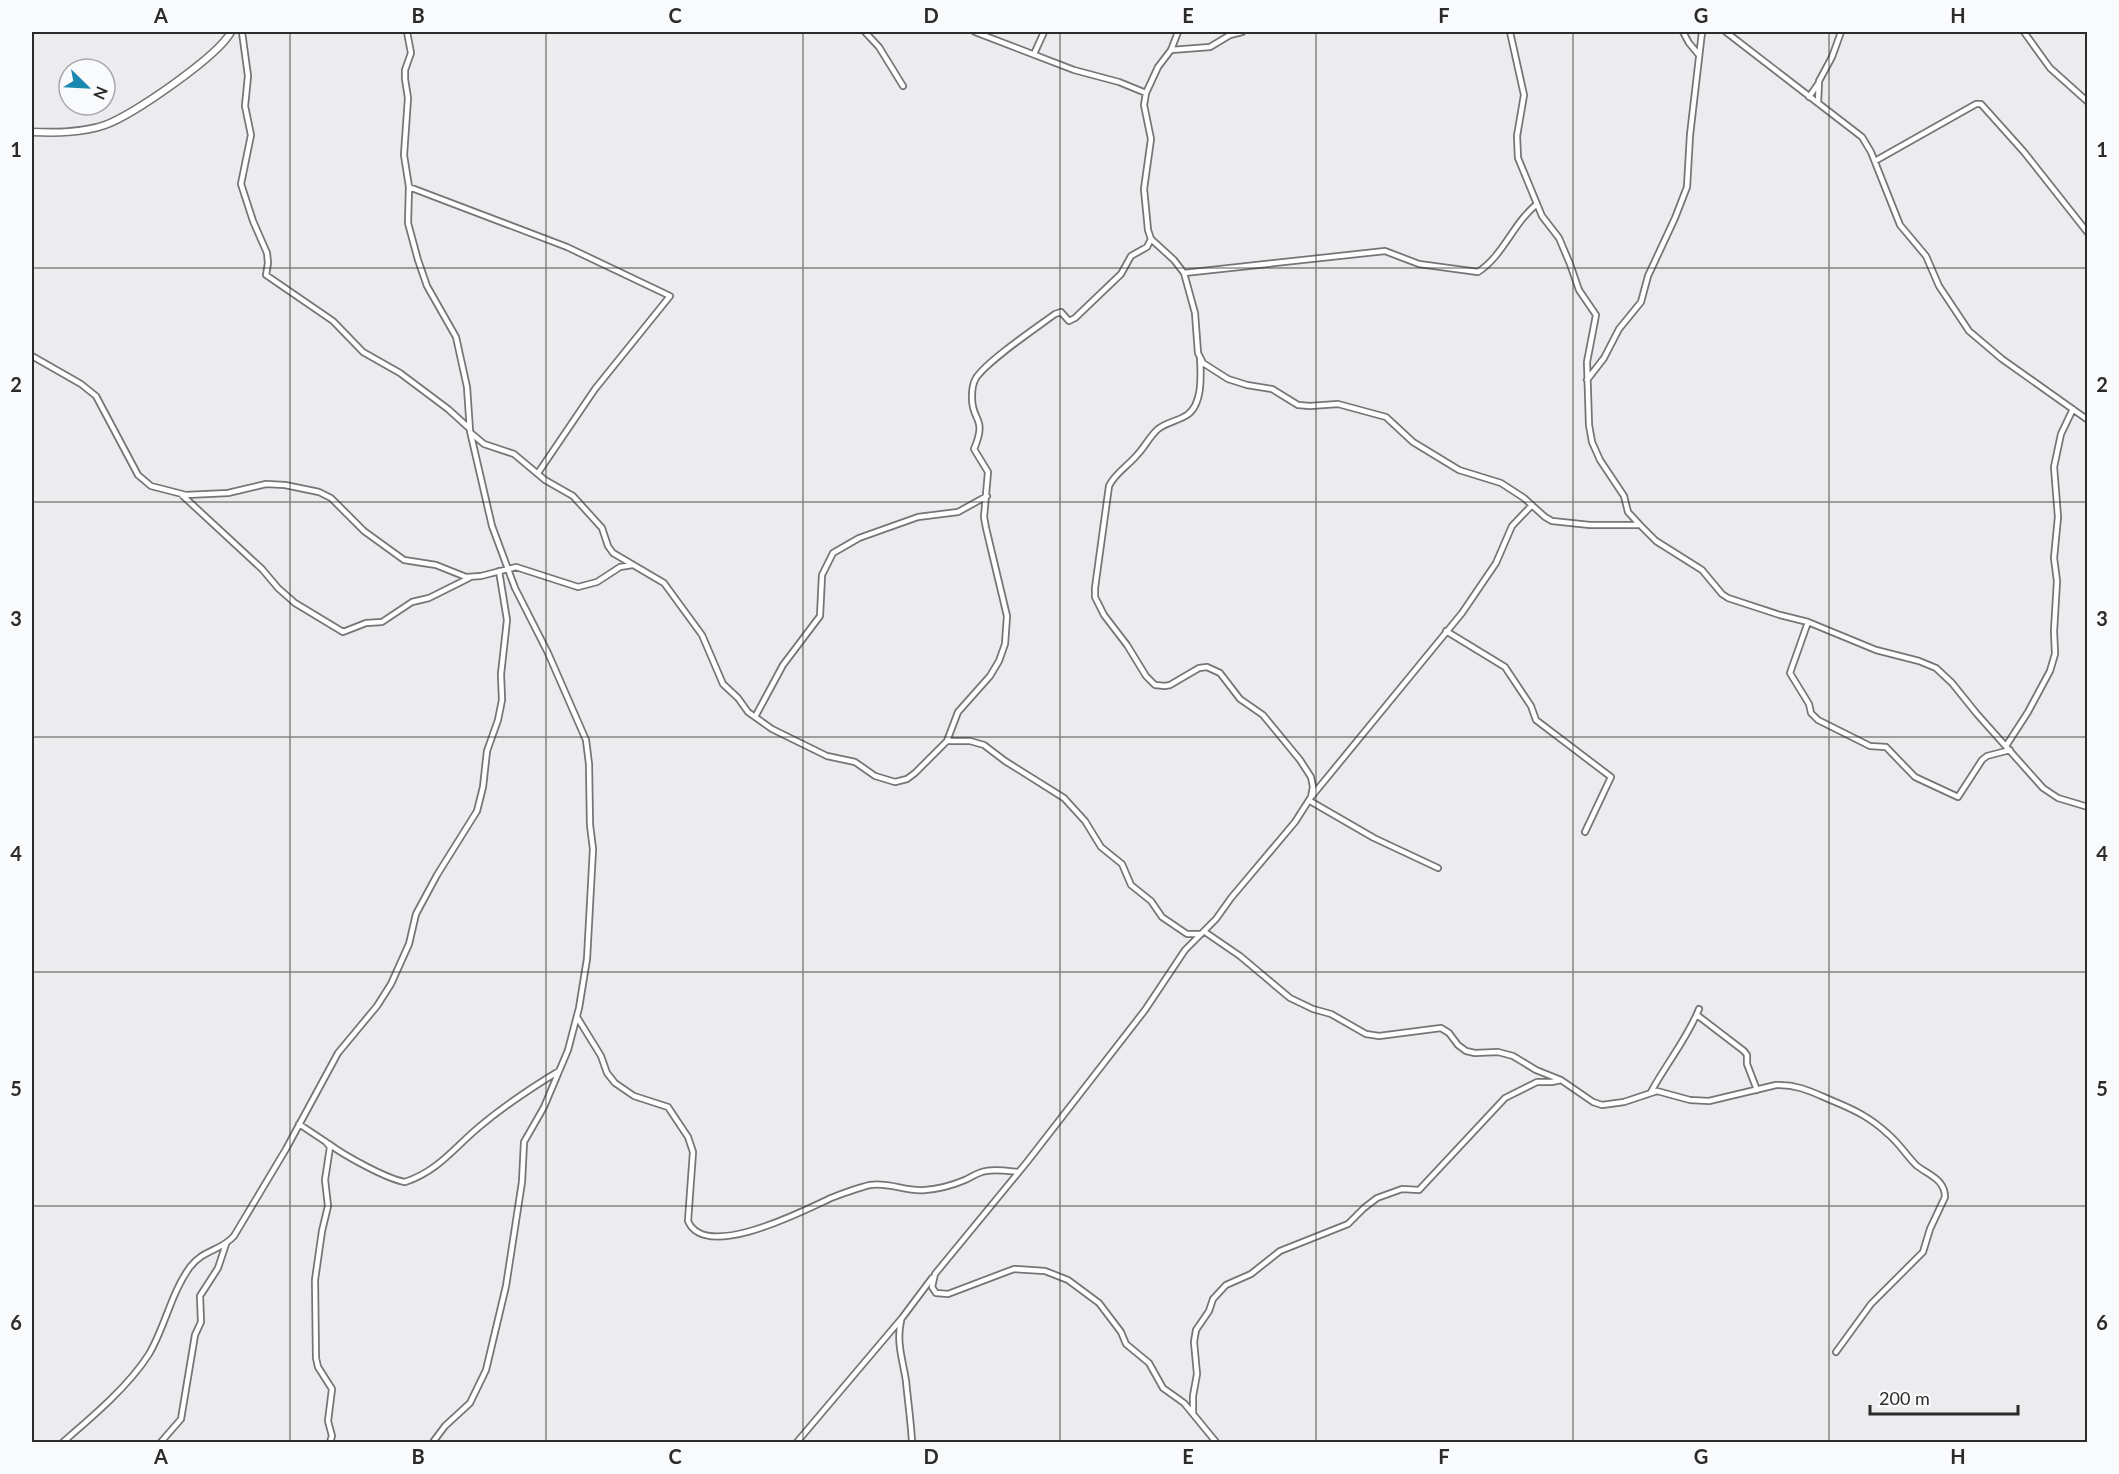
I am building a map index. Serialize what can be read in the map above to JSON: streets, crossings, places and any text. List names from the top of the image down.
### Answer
{
  "scale_bar": "200 m",
  "north": "bottom right",
  "grid": {
    "columns": [
      "A",
      "B",
      "C",
      "D",
      "E",
      "F",
      "G",
      "H"
    ],
    "rows": [
      "1",
      "2",
      "3",
      "4",
      "5",
      "6"
    ]
  }
}
